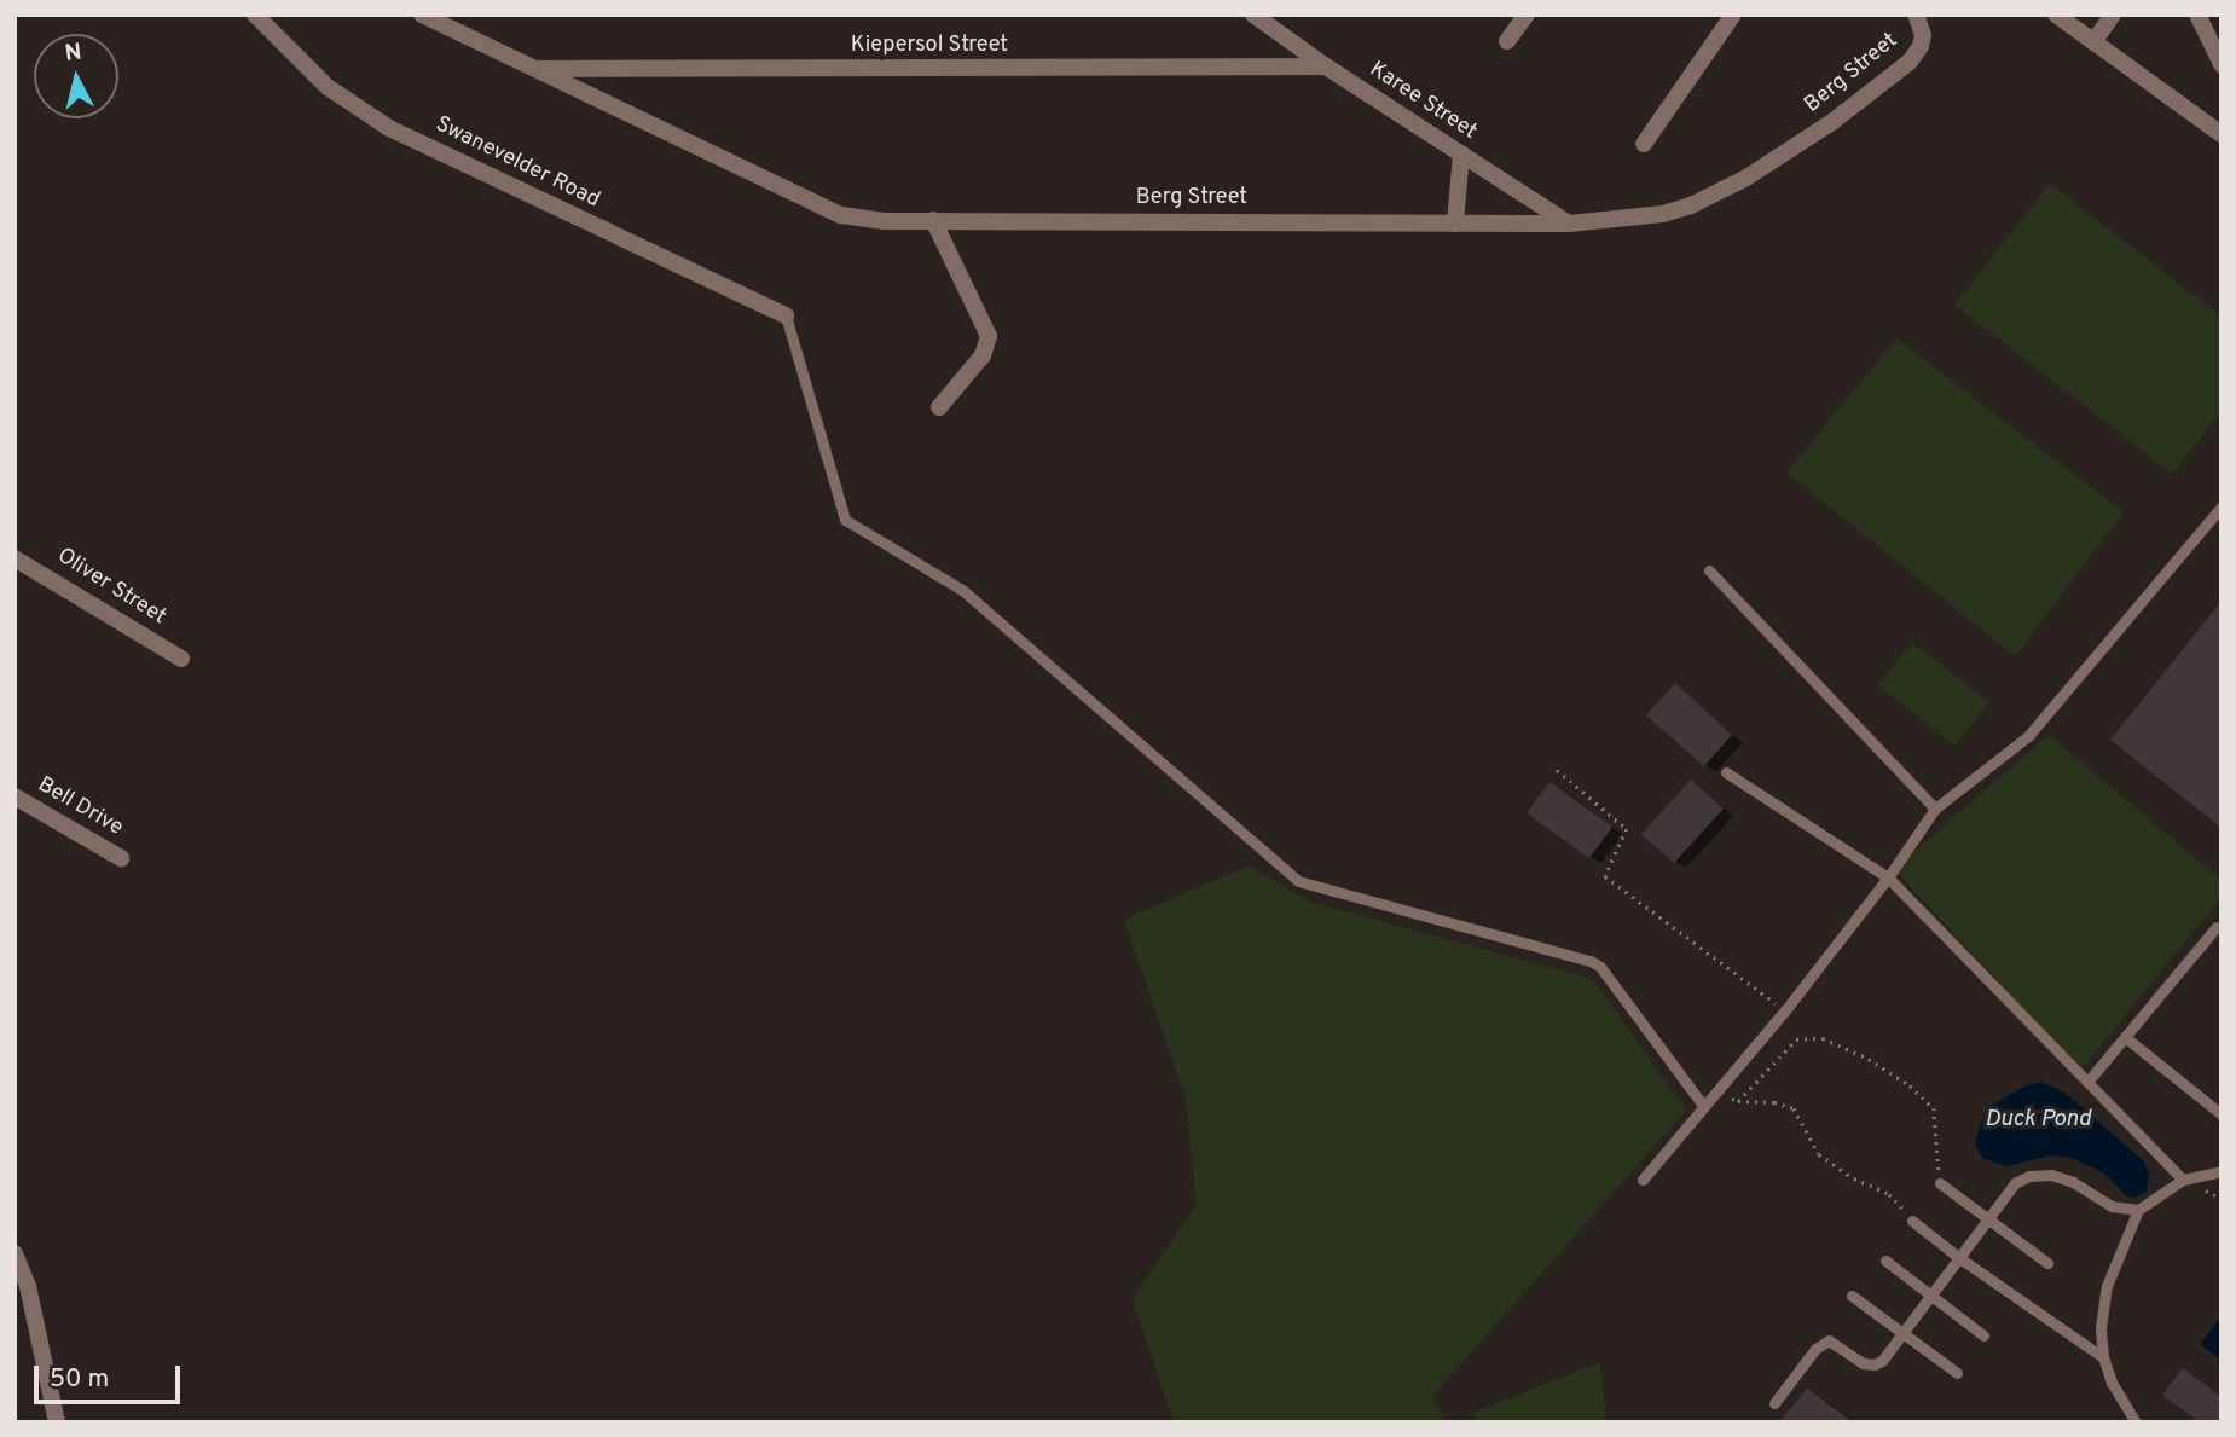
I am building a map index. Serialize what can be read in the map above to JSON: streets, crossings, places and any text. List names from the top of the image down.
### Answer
{
  "streets": {
    "street": [
      "Kiepersol Street",
      "Berg Street",
      "Karee Street",
      "Swanevelder Road",
      "Oliver Street",
      "Bell Drive"
    ]
  },
  "crossings": [
    ["Kiepersol Street", "Berg Street"],
    ["Kiepersol Street", "Karee Street"],
    ["Berg Street", "Karee Street"]
  ],
  "water": ["Duck Pond"],
  "scale_bar": "50 m",
  "north": "top"
}
